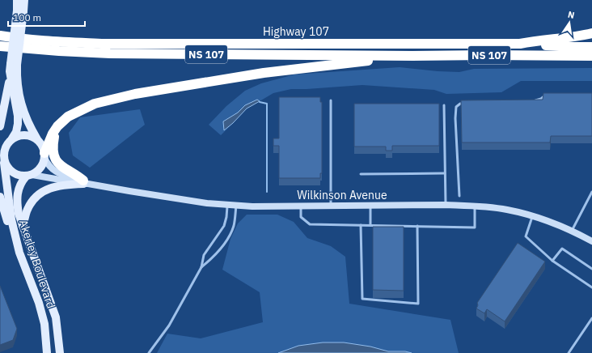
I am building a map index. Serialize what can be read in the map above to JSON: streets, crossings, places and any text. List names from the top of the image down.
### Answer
{
  "streets": {
    "highway": ["Highway 107", "NS 107"],
    "main road": ["Akerley Boulevard"],
    "street": ["Wilkinson Avenue"]
  },
  "crossings": [
    ["Wilkinson Avenue", "Akerley Boulevard"]
  ],
  "scale_bar": "100 m",
  "north": "top"
}
